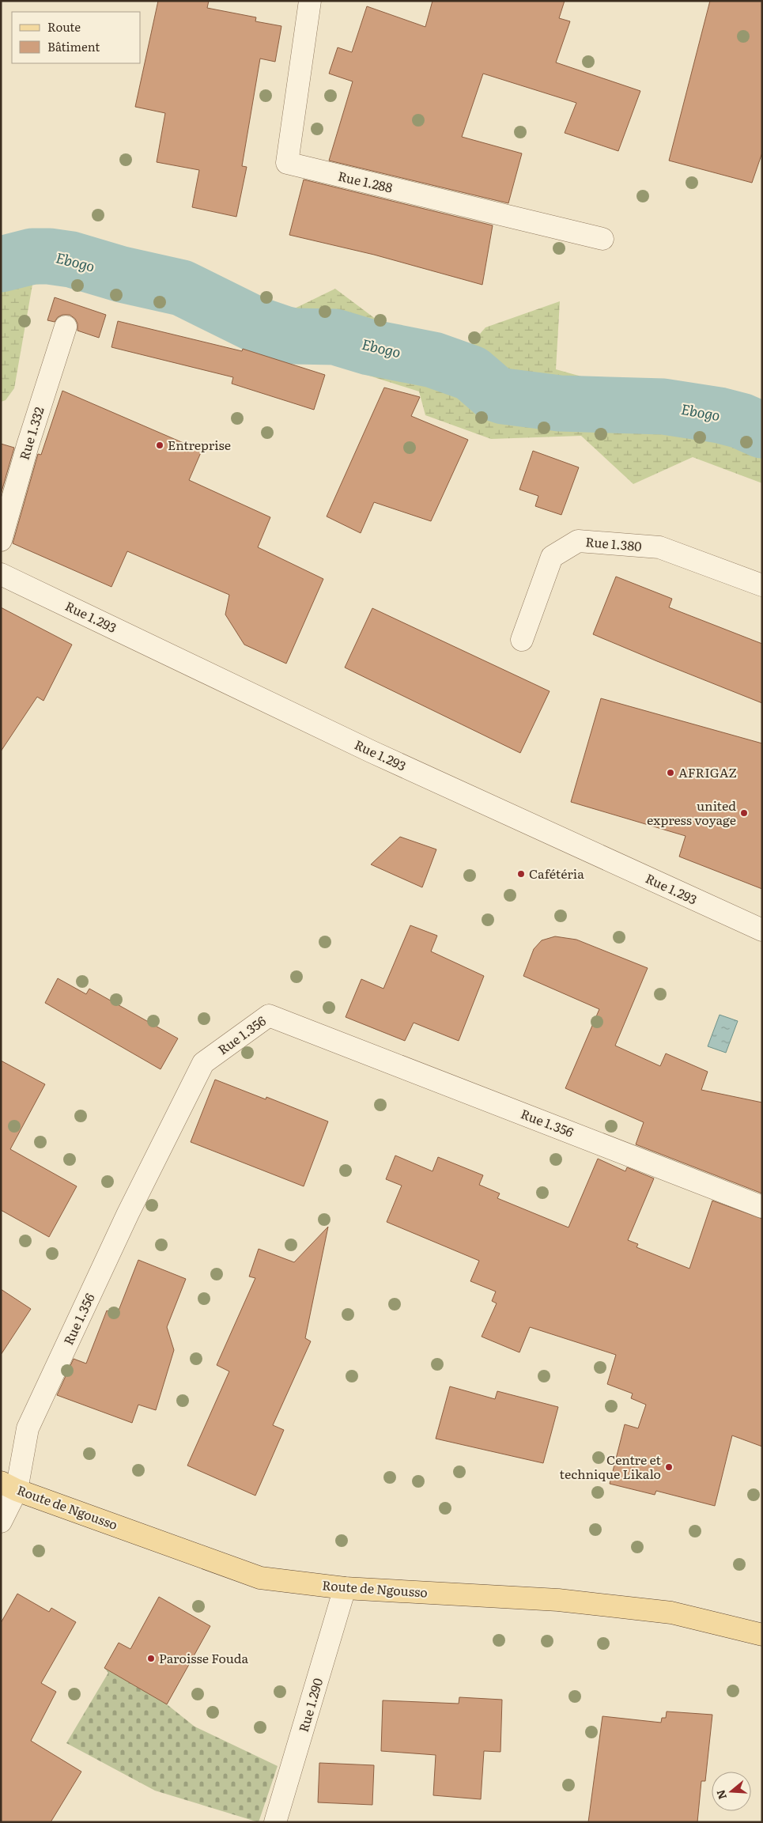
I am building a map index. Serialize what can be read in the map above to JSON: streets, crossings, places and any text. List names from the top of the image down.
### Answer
{
  "streets": {
    "main road": ["Route de Ngousso"],
    "street": [
      "Rue 1.288",
      "Rue 1.332",
      "Rue 1.380",
      "Rue 1.293",
      "Rue 1.356",
      "Rue 1.290"
    ]
  },
  "crossings": [
    ["Rue 1.356", "Route de Ngousso"],
    ["Route de Ngousso", "Rue 1.290"]
  ],
  "water": ["Ebogo"],
  "places": [
    "Entreprise",
    "AFRIGAZ",
    "united express voyage",
    "Cafétéria",
    "Centre et technique Likalo",
    "Paroisse Fouda"
  ],
  "legend": ["Route", "Bâtiment"],
  "north": "left"
}
